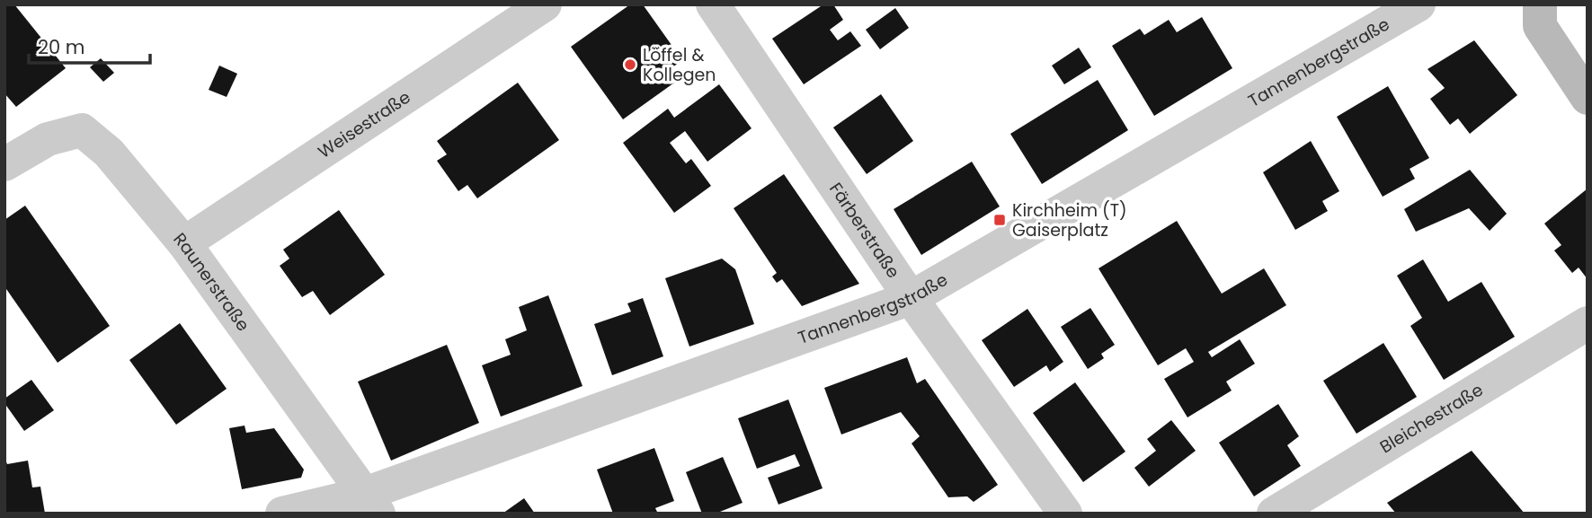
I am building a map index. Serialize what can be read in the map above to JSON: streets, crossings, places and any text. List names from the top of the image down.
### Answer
{
  "streets": {
    "street": [
      "Tannenbergstraße",
      "Weisestraße",
      "Färberstraße",
      "Raunerstraße",
      "Bleichestraße"
    ]
  },
  "crossings": [
    ["Tannenbergstraße", "Färberstraße"],
    ["Tannenbergstraße", "Raunerstraße"],
    ["Weisestraße", "Raunerstraße"]
  ],
  "places": {
    "other": ["Löffel & Kollegen"],
    "transit": ["Kirchheim (T) Gaiserplatz"]
  },
  "scale_bar": "20 m"
}
